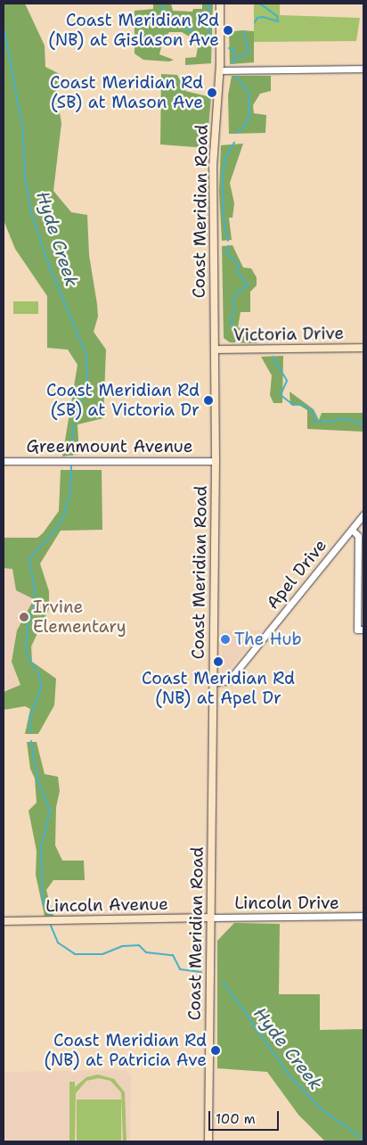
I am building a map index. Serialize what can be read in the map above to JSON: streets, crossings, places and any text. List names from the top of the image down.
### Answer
{
  "streets": {
    "main road": ["Coast Meridian Road", "Victoria Drive", "Lincoln Avenue"],
    "street": ["Greenmount Avenue", "Apel Drive", "Lincoln Drive"]
  },
  "crossings": [
    ["Coast Meridian Road", "Victoria Drive"],
    ["Coast Meridian Road", "Greenmount Avenue"],
    ["Coast Meridian Road", "Apel Drive"],
    ["Coast Meridian Road", "Lincoln Drive"],
    ["Coast Meridian Road", "Lincoln Avenue"],
    ["Lincoln Drive", "Lincoln Avenue"]
  ],
  "water": ["Hyde Creek"],
  "places": [
    "Coast Meridian Rd (NB) at Gislason Ave",
    "Coast Meridian Rd (SB) at Mason Ave",
    "Coast Meridian Rd (SB) at Victoria Dr",
    "Irvine Elementary",
    "The Hub",
    "Coast Meridian Rd (NB) at Apel Dr",
    "Coast Meridian Rd (NB) at Patricia Ave"
  ],
  "scale_bar": "100 m"
}
